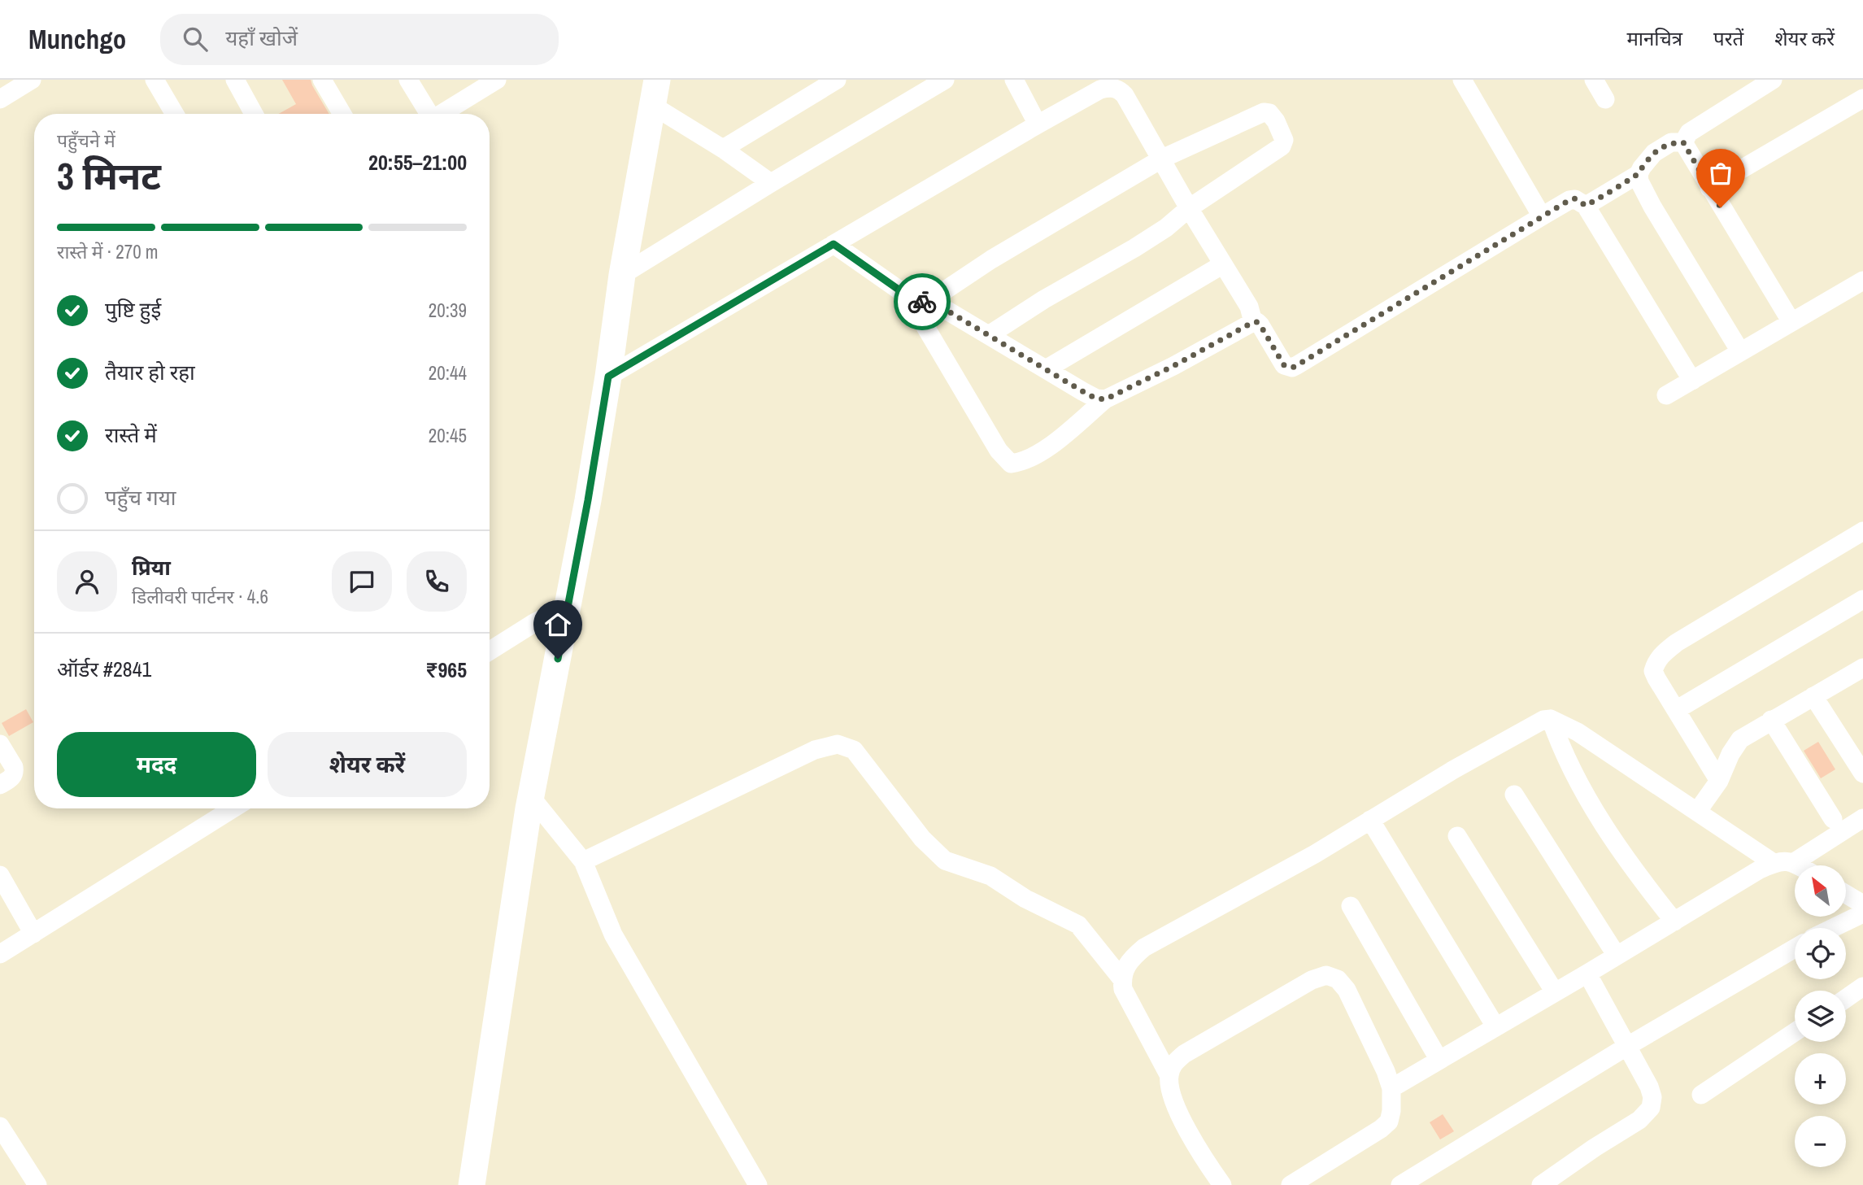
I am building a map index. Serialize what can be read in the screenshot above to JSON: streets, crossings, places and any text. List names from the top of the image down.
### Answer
{
  "north": "top left",
  "page": {
    "header": "Munchgo",
    "search": "यहाँ खोजें",
    "nav": ["मानचित्र", "परतें", "शेयर करें"],
    "heading": ["3 मिनट", "पहुँचने में", "20:55–21:00"],
    "panel": [
      "प्रिया",
      "डिलीवरी पार्टनर · 4.6",
      "ऑर्डर #2841",
      "₹965"
    ],
    "bar": "रास्ते में · 270 m",
    "list": [
      ["पुष्टि हुई", "20:39"],
      ["तैयार हो रहा", "20:44"],
      ["रास्ते में", "20:45"],
      "पहुँच गया"
    ],
    "buttons": ["मदद", "शेयर करें"],
    "map_buttons": ["+", "−"]
  }
}
